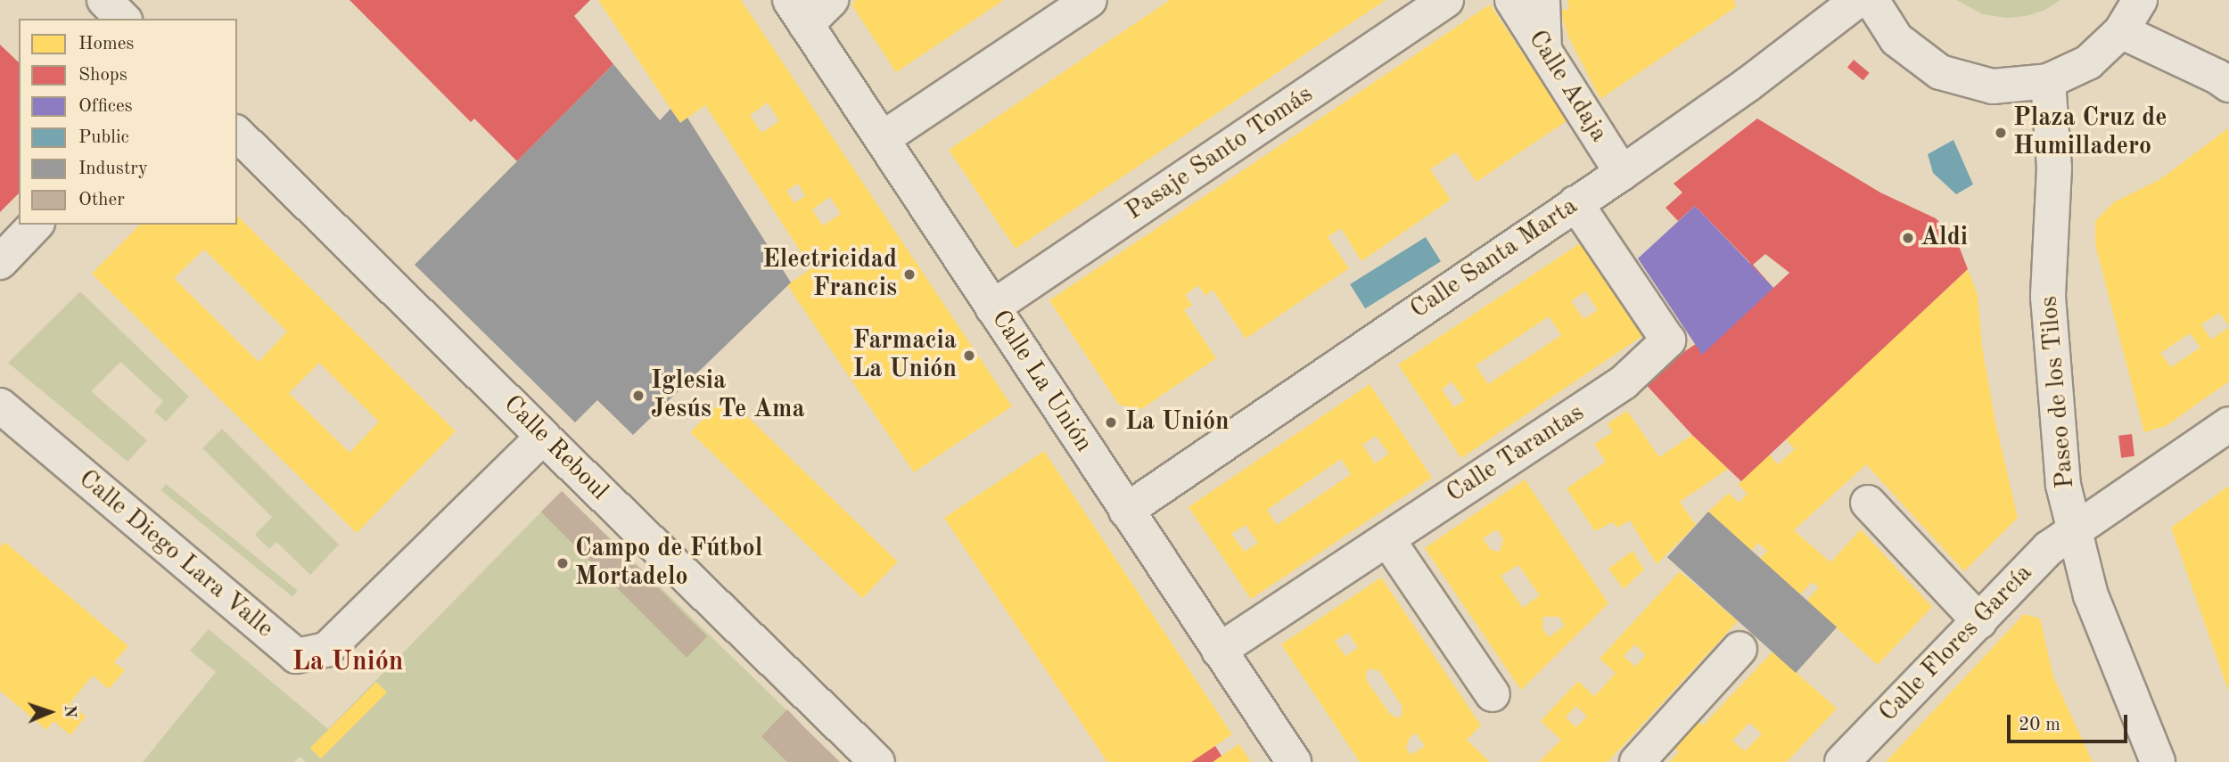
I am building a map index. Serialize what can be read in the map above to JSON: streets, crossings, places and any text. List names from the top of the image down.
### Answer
{
  "streets": {
    "street": [
      "Calle Adaja",
      "Pasaje Santo Tomás",
      "Calle Santa Marta",
      "Calle La Unión",
      "Paseo de los Tilos",
      "Calle Reboul",
      "Calle Tarantas",
      "Calle Diego Lara Valle",
      "Calle Flores García"
    ]
  },
  "crossings": [
    ["Calle Adaja", "Calle Santa Marta"],
    ["Pasaje Santo Tomás", "Calle La Unión"],
    ["Calle Santa Marta", "Calle La Unión"],
    ["Calle Santa Marta", "Calle Tarantas"],
    ["Calle La Unión", "Calle Tarantas"],
    ["Paseo de los Tilos", "Calle Flores García"],
    ["Calle Reboul", "Calle Diego Lara Valle"]
  ],
  "districts": ["La Unión"],
  "places": [
    "Plaza Cruz de Humilladero",
    "Aldi",
    "Electricidad Francis",
    "Farmacia La Unión",
    "Iglesia Jesús Te Ama",
    "La Unión",
    "Campo de Fútbol Mortadelo"
  ],
  "legend": [
    "Homes",
    "Shops",
    "Offices",
    "Public",
    "Industry",
    "Other"
  ],
  "scale_bar": "20 m",
  "north": "right"
}
